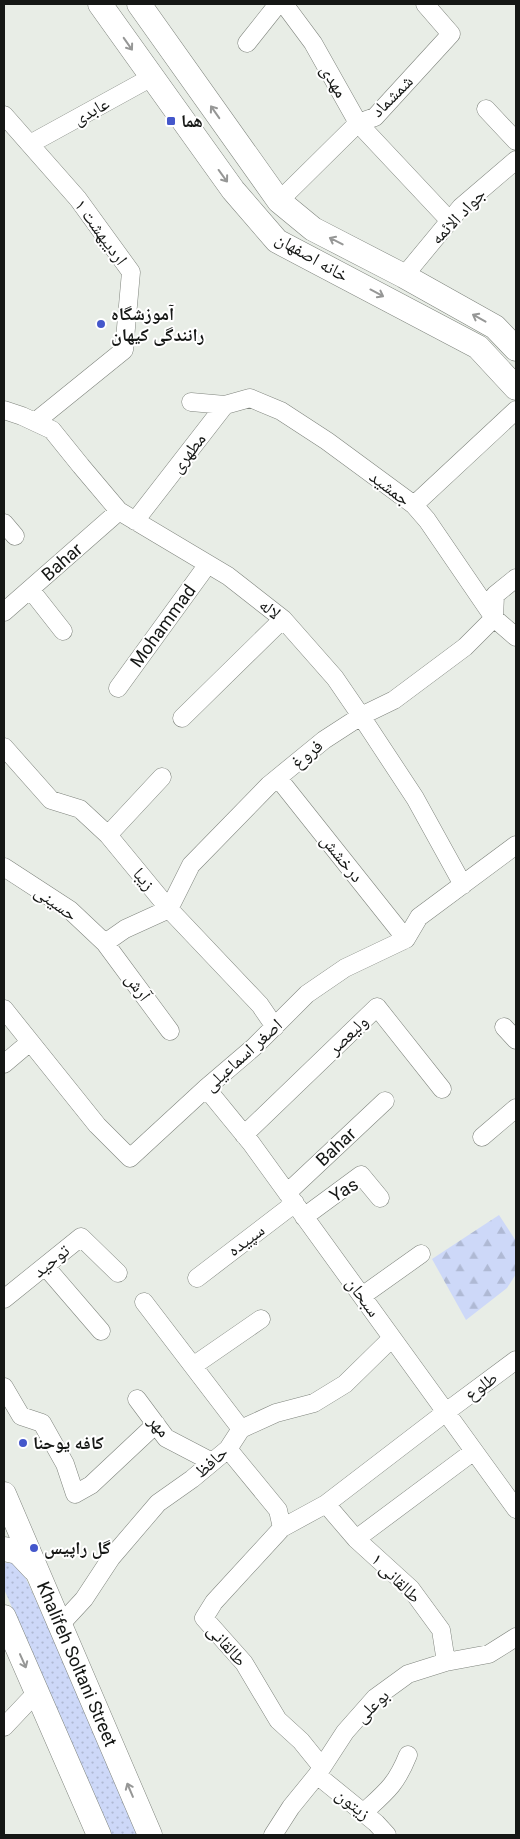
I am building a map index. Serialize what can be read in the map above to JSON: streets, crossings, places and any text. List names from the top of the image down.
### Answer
{
  "streets": {
    "main road": ["خانه اصفهان", "Khalifeh Soltani Street"],
    "street": [
      "مهدی",
      "شمشماد",
      "عابدی",
      "جواد الائمه",
      "اردیبهشت ۱",
      "مطهری",
      "جمشید",
      "Bahar",
      "لاله",
      "Mohammad",
      "فروغ",
      "درخشش",
      "زیبا",
      "حسینی",
      "آرش",
      "ولیعصر",
      "اصغر اسماعیلی",
      "Yas",
      "سپیده",
      "توحید",
      "سبحان",
      "طلوع",
      "مهر",
      "حافظ",
      "طالقانی ۱",
      "طالقانی",
      "بوعلی",
      "زیتون"
    ]
  },
  "crossings": [
    ["مهدی", "شمشماد"],
    ["مهدی", "جواد الائمه"],
    ["شمشماد", "خانه اصفهان"],
    ["عابدی", "اردیبهشت ۱"],
    ["عابدی", "خانه اصفهان"],
    ["جواد الائمه", "خانه اصفهان"],
    ["اردیبهشت ۱", "لاله"],
    ["مطهری", "جمشید"],
    ["مطهری", "لاله"],
    ["جمشید", "فروغ"],
    ["Bahar", "لاله"],
    ["Bahar", "Yas"],
    ["Bahar", "سپیده"],
    ["Bahar", "سبحان"],
    ["لاله", "Mohammad"],
    ["لاله", "فروغ"],
    ["فروغ", "درخشش"],
    ["فروغ", "زیبا"],
    ["درخشش", "اصغر اسماعیلی"],
    ["زیبا", "اصغر اسماعیلی"],
    ["حسینی", "آرش"],
    ["ولیعصر", "سبحان"],
    ["اصغر اسماعیلی", "سبحان"],
    ["Yas", "سپیده"],
    ["Yas", "سبحان"],
    ["سپیده", "سبحان"],
    ["سبحان", "طلوع"],
    ["سبحان", "حافظ"],
    ["سبحان", "طالقانی"],
    ["طلوع", "طالقانی"],
    ["مهر", "حافظ"],
    ["حافظ", "Khalifeh Soltani Street"],
    ["طالقانی ۱", "طالقانی"],
    ["طالقانی ۱", "بوعلی"],
    ["طالقانی", "بوعلی"],
    ["طالقانی", "زیتون"],
    ["بوعلی", "زیتون"]
  ],
  "places": {
    "transit": ["هما"],
    "other": ["آموزشگاه رانندگی کیهان", "کافه یوحنا", "گل راپیس"]
  }
}
